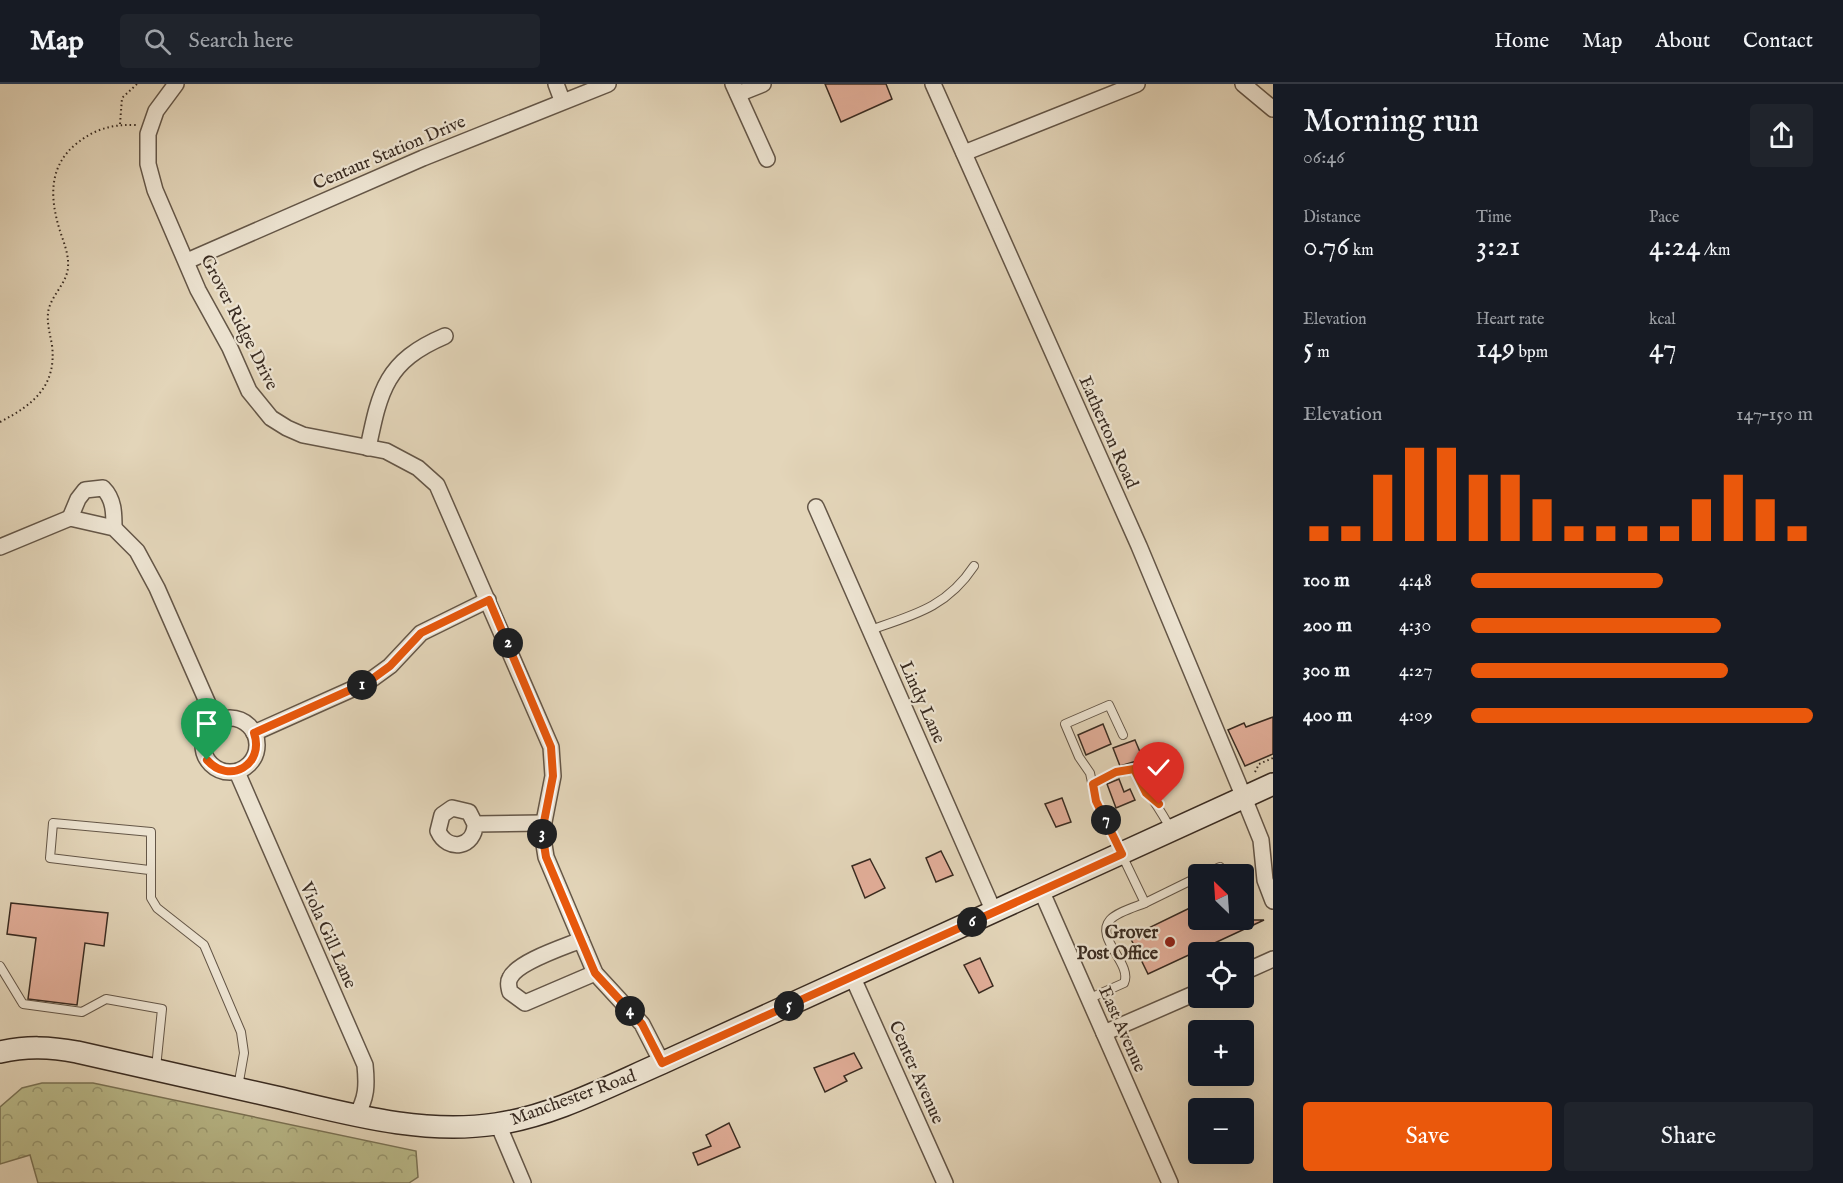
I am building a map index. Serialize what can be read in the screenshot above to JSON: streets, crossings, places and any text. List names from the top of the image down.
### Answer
{
  "streets": {
    "street": [
      "Centaur Station Drive",
      "Grover Ridge Drive",
      "Eatherton Road",
      "Lindy Lane",
      "Viola Gill Lane",
      "East Avenue",
      "Center Avenue",
      "Manchester Road"
    ]
  },
  "crossings": [
    ["Centaur Station Drive", "Grover Ridge Drive"],
    ["Grover Ridge Drive", "Manchester Road"],
    ["Eatherton Road", "Manchester Road"],
    ["Lindy Lane", "Manchester Road"],
    ["Viola Gill Lane", "Manchester Road"],
    ["East Avenue", "Manchester Road"],
    ["Center Avenue", "Manchester Road"]
  ],
  "places": ["Grover Post Office"],
  "north": "top left",
  "page": {
    "header": "Map",
    "search": "Search here",
    "nav": [
      "Home",
      "Map",
      "About",
      "Contact"
    ],
    "heading": ["Morning run", "06:46"],
    "stats": [
      ["Distance", "0.76 km"],
      ["Time", "3:21"],
      ["Pace", "4:24 /km"],
      ["Elevation", "5 m"],
      ["Heart rate", "149 bpm"],
      ["kcal", "47"]
    ],
    "chart": ["Elevation", "147–150 m"],
    "list": [
      {
        "name": "100 m",
        "note": "4:48"
      },
      {
        "name": "200 m",
        "note": "4:30"
      },
      {
        "name": "300 m",
        "note": "4:27"
      },
      {
        "name": "400 m",
        "note": "4:09"
      }
    ],
    "pins": [
      "2",
      "1",
      "7",
      "3",
      "6",
      "5",
      "4"
    ],
    "map_buttons": ["+", "−"],
    "buttons": ["Save", "Share"]
  }
}
